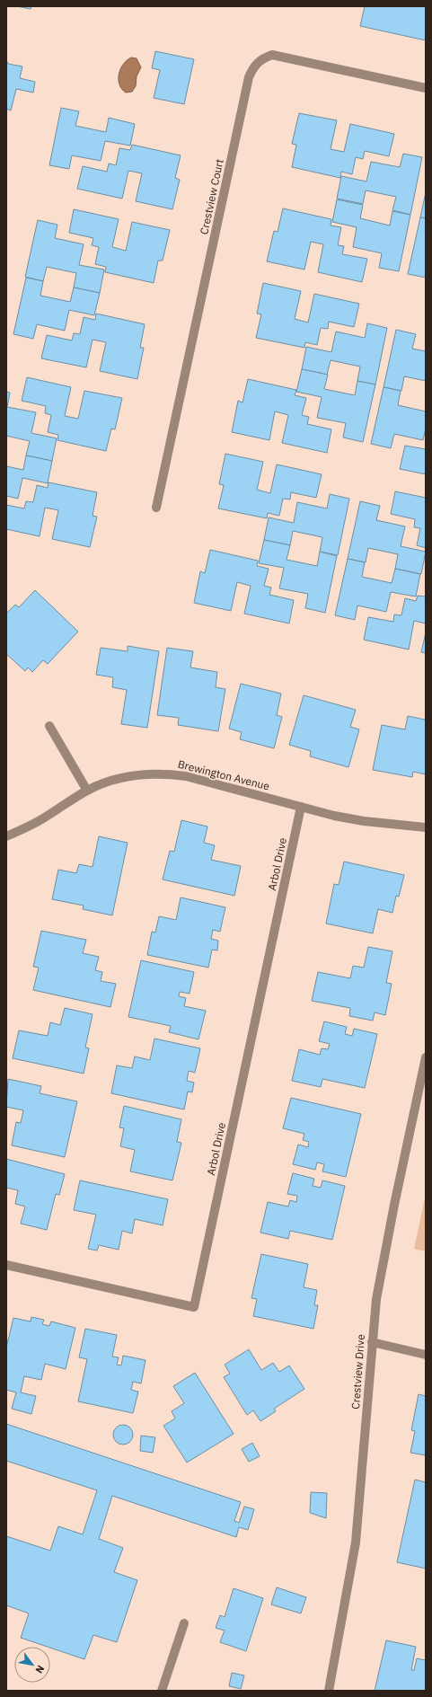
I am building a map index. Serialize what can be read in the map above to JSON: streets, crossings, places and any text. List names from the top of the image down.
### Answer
{
  "streets": {
    "street": [
      "Crestview Court",
      "Brewington Avenue",
      "Arbol Drive",
      "Crestview Drive"
    ]
  },
  "crossings": [
    ["Brewington Avenue", "Arbol Drive"]
  ],
  "north": "bottom right"
}
